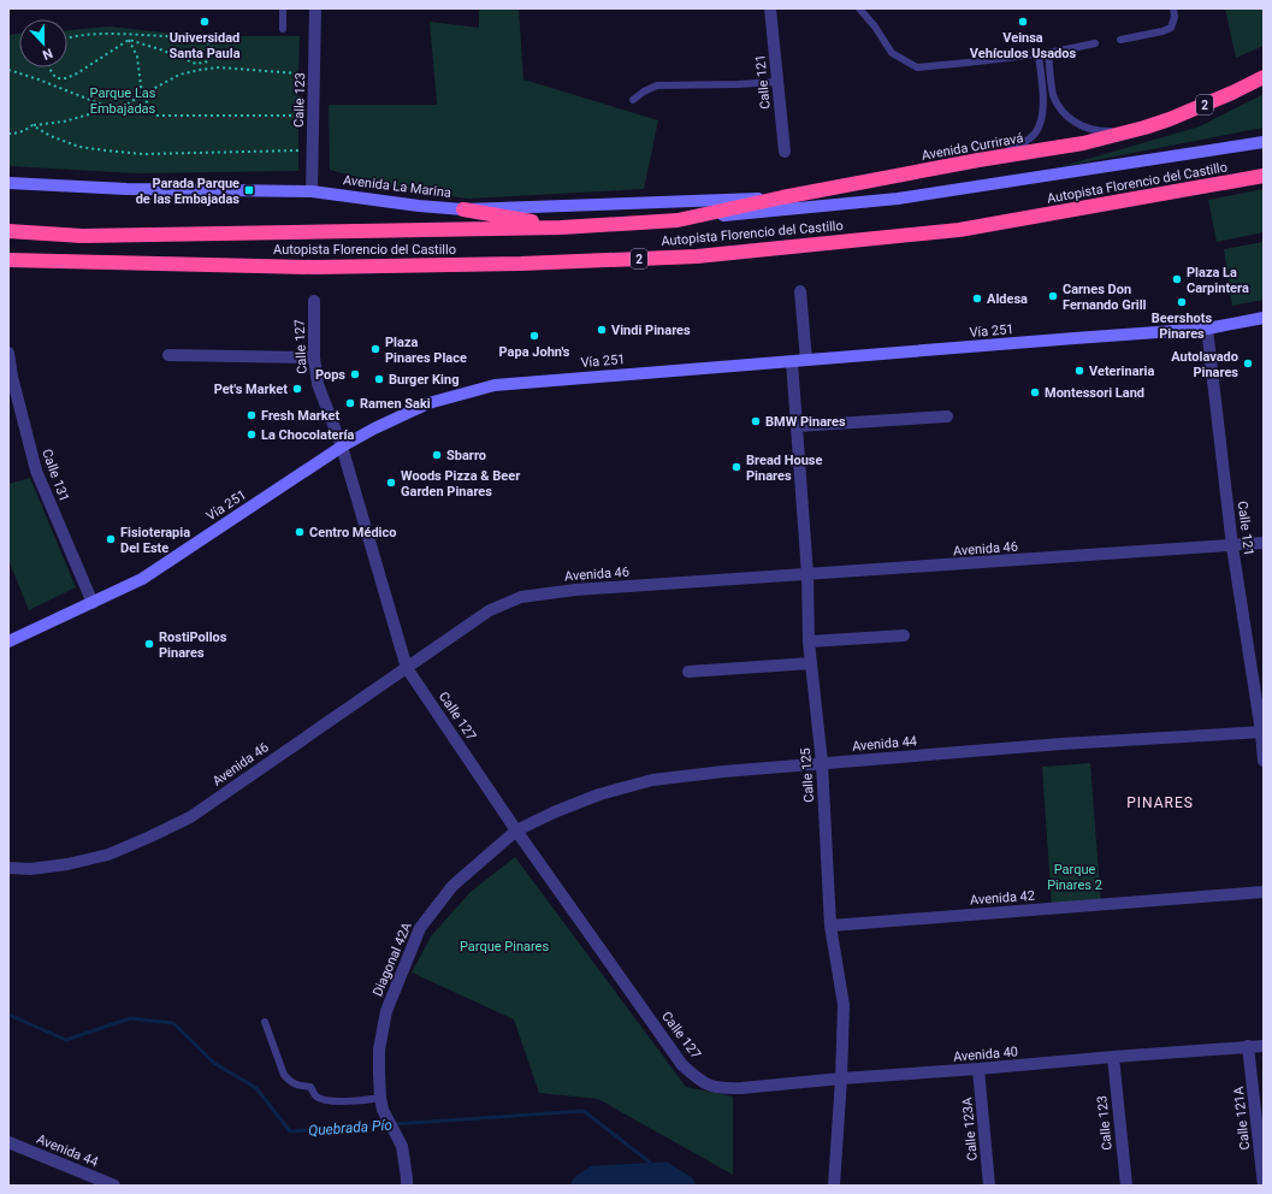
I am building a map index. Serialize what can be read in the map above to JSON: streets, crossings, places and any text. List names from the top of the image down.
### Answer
{
  "streets": {
    "highway": ["2", "Avenida Curriravá", "Autopista Florencio del Castillo"],
    "main road": ["Avenida La Marina", "Vía 251"],
    "street": [
      "Calle 121",
      "Calle 123",
      "Calle 127",
      "Calle 131",
      "Avenida 46",
      "Avenida 44",
      "Calle 125",
      "Avenida 42",
      "Diagonal 42A",
      "Avenida 40",
      "Calle 121A",
      "Calle 123A"
    ]
  },
  "crossings": [
    ["Calle 121", "Vía 251"],
    ["Calle 121", "Avenida 46"],
    ["Calle 121", "Avenida 44"],
    ["Calle 123", "Avenida La Marina"],
    ["Calle 123", "Avenida 40"],
    ["Avenida Curriravá", "Autopista Florencio del Castillo"],
    ["Avenida Curriravá", "Avenida La Marina"],
    ["Vía 251", "Calle 127"],
    ["Vía 251", "Calle 131"],
    ["Vía 251", "Calle 125"],
    ["Calle 127", "Avenida 46"],
    ["Calle 127", "Avenida 44"],
    ["Calle 127", "Diagonal 42A"],
    ["Calle 127", "Avenida 40"],
    ["Avenida 46", "Calle 125"],
    ["Avenida 44", "Calle 125"],
    ["Avenida 44", "Diagonal 42A"],
    ["Calle 125", "Avenida 42"],
    ["Calle 125", "Avenida 40"],
    ["Avenida 40", "Calle 121A"],
    ["Avenida 40", "Calle 123A"]
  ],
  "districts": ["PINARES"],
  "water": ["Quebrada Pío"],
  "parks": ["Parque Las Embajadas", "Parque Pinares 2", "Parque Pinares"],
  "places": {
    "other": [
      "Universidad Santa Paula",
      "Veinsa Vehículos Usados",
      "Plaza La Carpintera",
      "Carnes Don Fernando Grill",
      "Aldesa",
      "Beershots Pinares",
      "Vindi Pinares",
      "Papa John's",
      "Plaza Pinares Place",
      "Autolavado Pinares",
      "Veterinaria",
      "Pops",
      "Burger King",
      "Pet's Market",
      "Montessori Land",
      "Ramen Saki",
      "Fresh Market",
      "BMW Pinares",
      "La Chocolatería",
      "Sbarro",
      "Bread House Pinares",
      "Woods Pizza & Beer Garden Pinares",
      "Centro Médico",
      "Fisioterapia Del Este",
      "RostiPollos Pinares"
    ],
    "transit": ["Parada Parque de las Embajadas"]
  },
  "north": "bottom"
}
